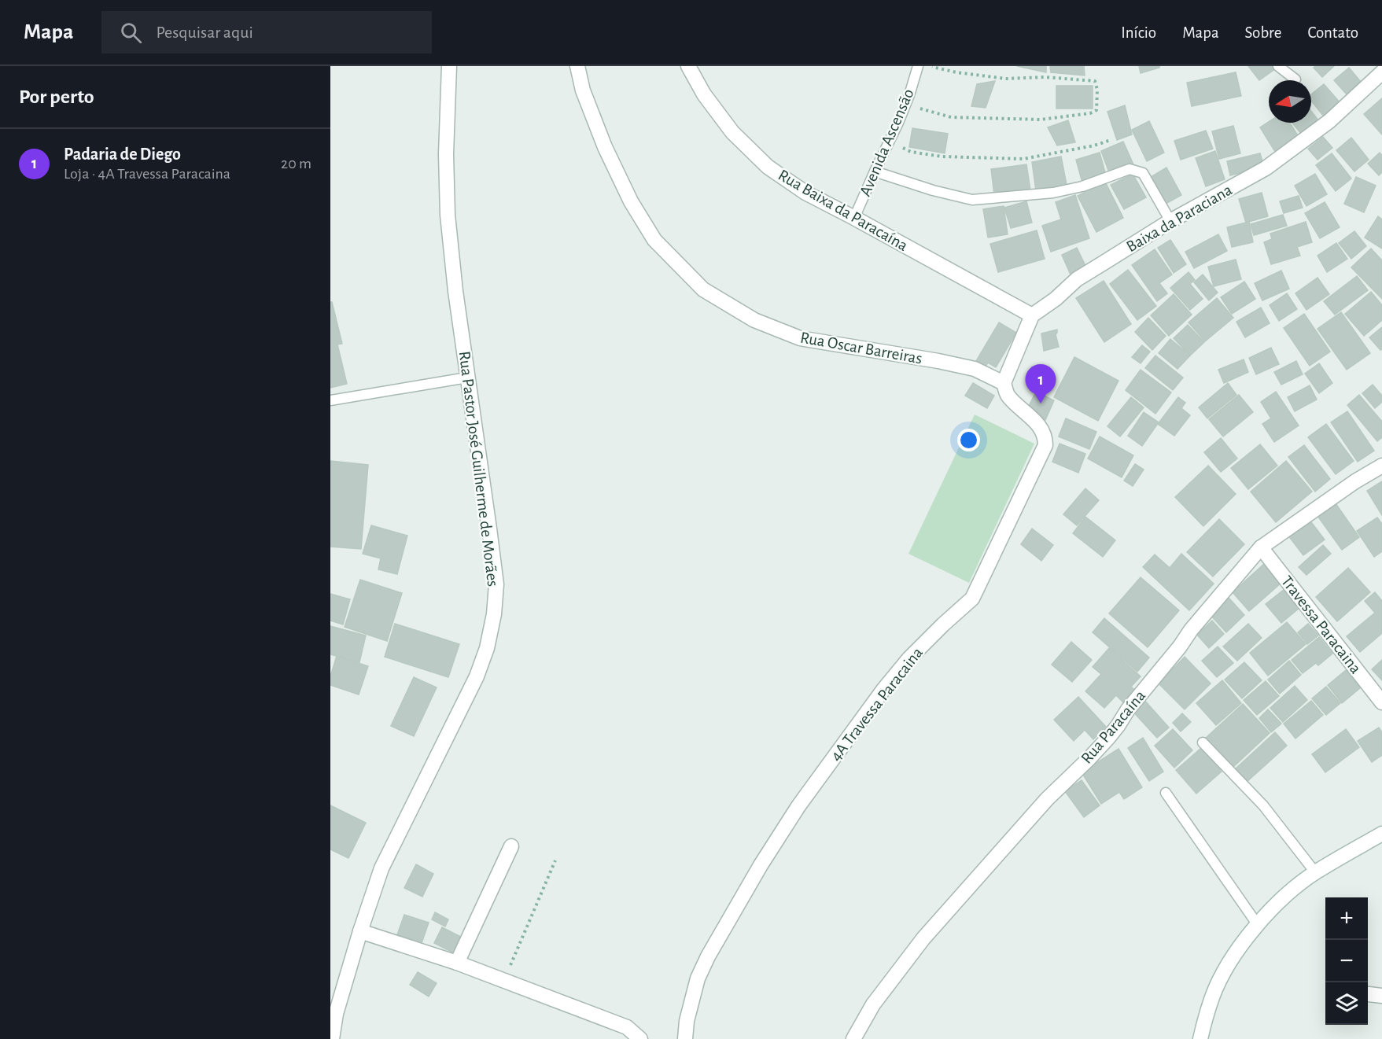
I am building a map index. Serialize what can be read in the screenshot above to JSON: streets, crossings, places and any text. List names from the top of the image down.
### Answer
{
  "streets": {
    "street": [
      "Rua Baixa da Paracaína",
      "Baixa da Paraciana",
      "Rua Oscar Barreiras",
      "Rua Pastor José Guilherme de Morães",
      "Travessa Paracaina",
      "4A Travessa Paracaina",
      "Rua Paracaína"
    ],
    "lane": ["Avenida Ascensão"]
  },
  "crossings": [
    ["Avenida Ascensão", "Rua Baixa da Paracaína"],
    ["Rua Baixa da Paracaína", "Baixa da Paraciana"],
    ["Rua Oscar Barreiras", "4A Travessa Paracaina"],
    ["Travessa Paracaina", "Rua Paracaína"]
  ],
  "north": "left",
  "page": {
    "header": "Mapa",
    "search": "Pesquisar aqui",
    "nav": [
      "Início",
      "Mapa",
      "Sobre",
      "Contato"
    ],
    "heading": "Por perto",
    "list": [
      {
        "mark": "1",
        "name": "Padaria de Diego",
        "note": "Loja · 4A Travessa Paracaina",
        "value": "20 m"
      }
    ],
    "pins": "1",
    "map_buttons": ["+", "−"]
  }
}
